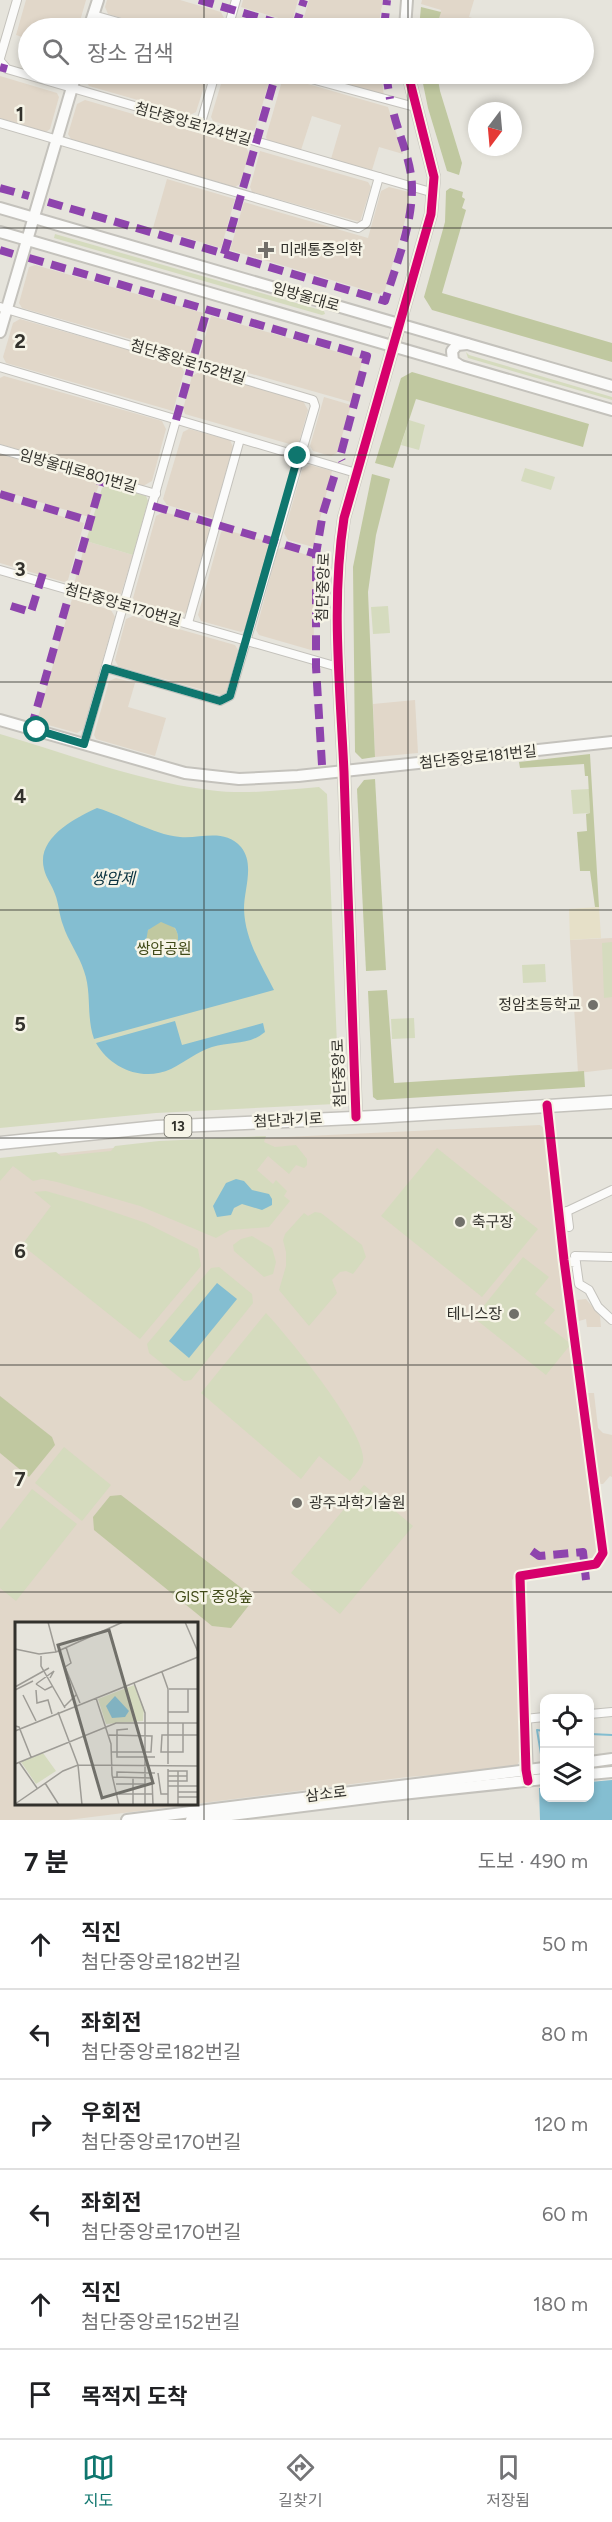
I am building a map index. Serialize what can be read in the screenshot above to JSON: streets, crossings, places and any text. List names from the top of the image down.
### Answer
{
  "streets": {
    "main road": ["첨단과기로", "13"],
    "street": [
      "첨단중앙로124번길",
      "임방울대로",
      "첨단중앙로152번길",
      "임방울대로801번길",
      "첨단중앙로",
      "첨단중앙로170번길",
      "첨단중앙로181번길",
      "삼소로"
    ]
  },
  "crossings": [
    ["첨단중앙로124번길", "첨단중앙로"],
    ["임방울대로", "첨단중앙로"],
    ["첨단중앙로152번길", "첨단중앙로170번길"],
    ["첨단중앙로", "첨단중앙로170번길"],
    ["첨단중앙로", "첨단중앙로181번길"],
    ["첨단중앙로", "첨단과기로"]
  ],
  "water": ["쌍암제"],
  "parks": ["쌍암공원", "GIST 중앙숲"],
  "places": {
    "health": ["미래통증의학"],
    "other": [
      "정암초등학교",
      "축구장",
      "테니스장",
      "광주과학기술원"
    ]
  },
  "north": "bottom",
  "page": {
    "search": "장소 검색",
    "heading": ["7 분", "도보 · 490 m"],
    "list": [
      ["직진", "첨단중앙로182번길", "50 m"],
      ["좌회전", "첨단중앙로182번길", "80 m"],
      ["우회전", "첨단중앙로170번길", "120 m"],
      ["좌회전", "첨단중앙로170번길", "60 m"],
      ["직진", "첨단중앙로152번길", "180 m"],
      "목적지 도착"
    ],
    "nav": ["지도", "길찾기", "저장됨"]
  },
  "grid": {
    "rows": [
      "1",
      "2",
      "3",
      "4",
      "5",
      "6",
      "7"
    ]
  }
}
